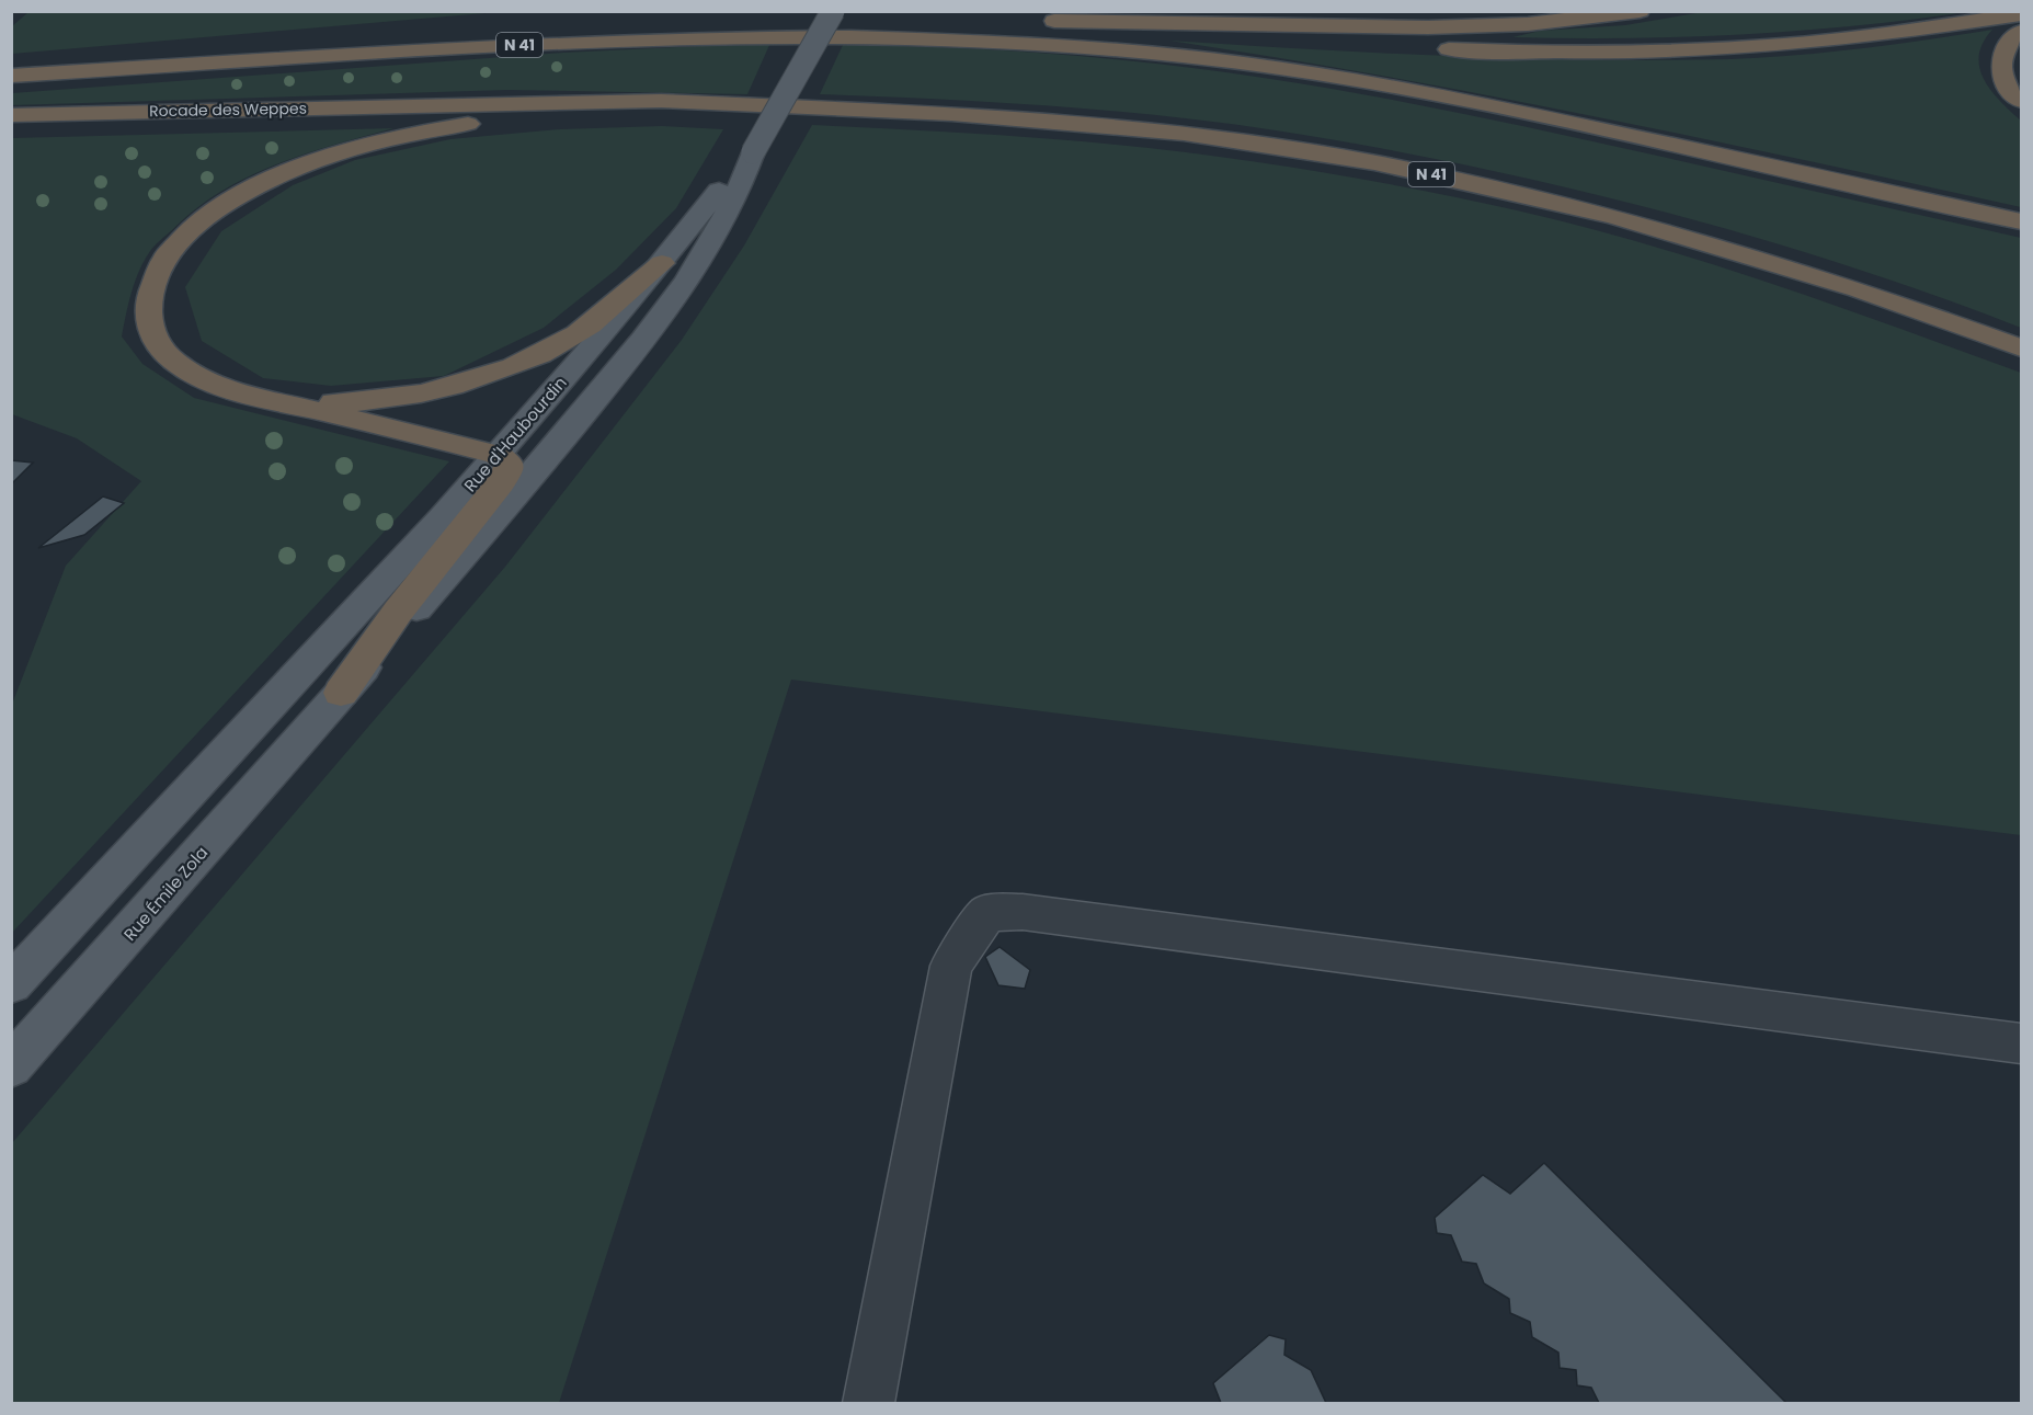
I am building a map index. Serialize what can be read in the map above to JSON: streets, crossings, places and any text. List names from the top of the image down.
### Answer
{
  "streets": {
    "highway": ["N 41", "Rocade des Weppes"],
    "main road": ["Rue d'Haubourdin", "Rue Émile Zola"]
  },
  "crossings": [
    ["N 41", "Rocade des Weppes"],
    ["Rue d'Haubourdin", "Rue Émile Zola"]
  ]
}
